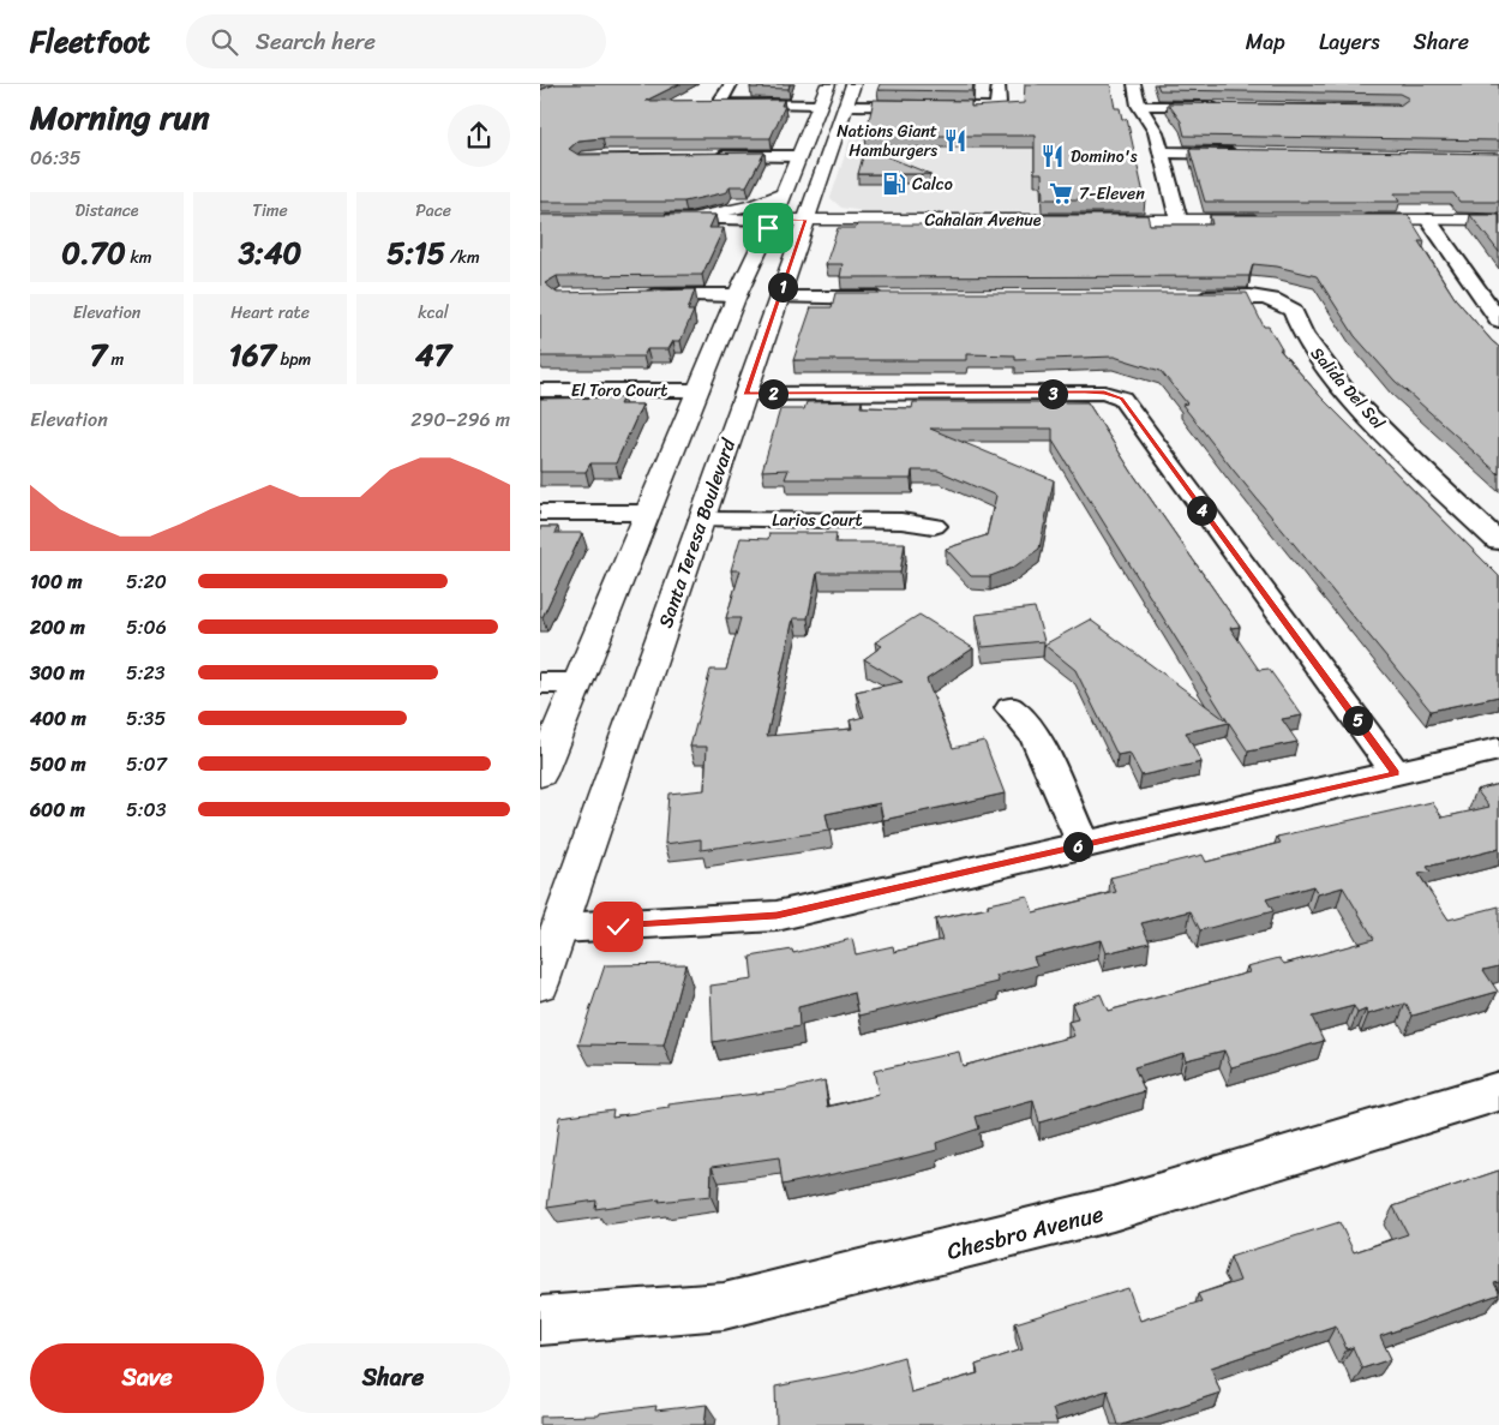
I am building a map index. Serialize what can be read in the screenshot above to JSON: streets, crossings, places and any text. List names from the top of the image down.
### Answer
{
  "streets": {
    "main road": ["Cahalan Avenue", "Santa Teresa Boulevard"],
    "street": [
      "Salida Del Sol",
      "El Toro Court",
      "Larios Court",
      "Chesbro Avenue"
    ]
  },
  "crossings": [
    ["Cahalan Avenue", "Santa Teresa Boulevard"],
    ["Larios Court", "Santa Teresa Boulevard"]
  ],
  "places": {
    "restaurant": ["Nations Giant Hamburgers", "Domino's"],
    "fuel station": ["Calco"],
    "supermarket": ["7-Eleven"]
  },
  "page": {
    "header": "Fleetfoot",
    "search": "Search here",
    "nav": ["Map", "Layers", "Share"],
    "heading": ["Morning run", "06:35"],
    "stats": [
      ["Distance", "0.70 km"],
      ["Time", "3:40"],
      ["Pace", "5:15 /km"],
      ["Elevation", "7 m"],
      ["Heart rate", "167 bpm"],
      ["kcal", "47"]
    ],
    "pins": [
      "1",
      "2",
      "3",
      "4",
      "5",
      "6"
    ],
    "chart": ["Elevation", "290–296 m"],
    "list": [
      {
        "name": "100 m",
        "note": "5:20"
      },
      {
        "name": "200 m",
        "note": "5:06"
      },
      {
        "name": "300 m",
        "note": "5:23"
      },
      {
        "name": "400 m",
        "note": "5:35"
      },
      {
        "name": "500 m",
        "note": "5:07"
      },
      {
        "name": "600 m",
        "note": "5:03"
      }
    ],
    "buttons": ["Save", "Share"]
  }
}
